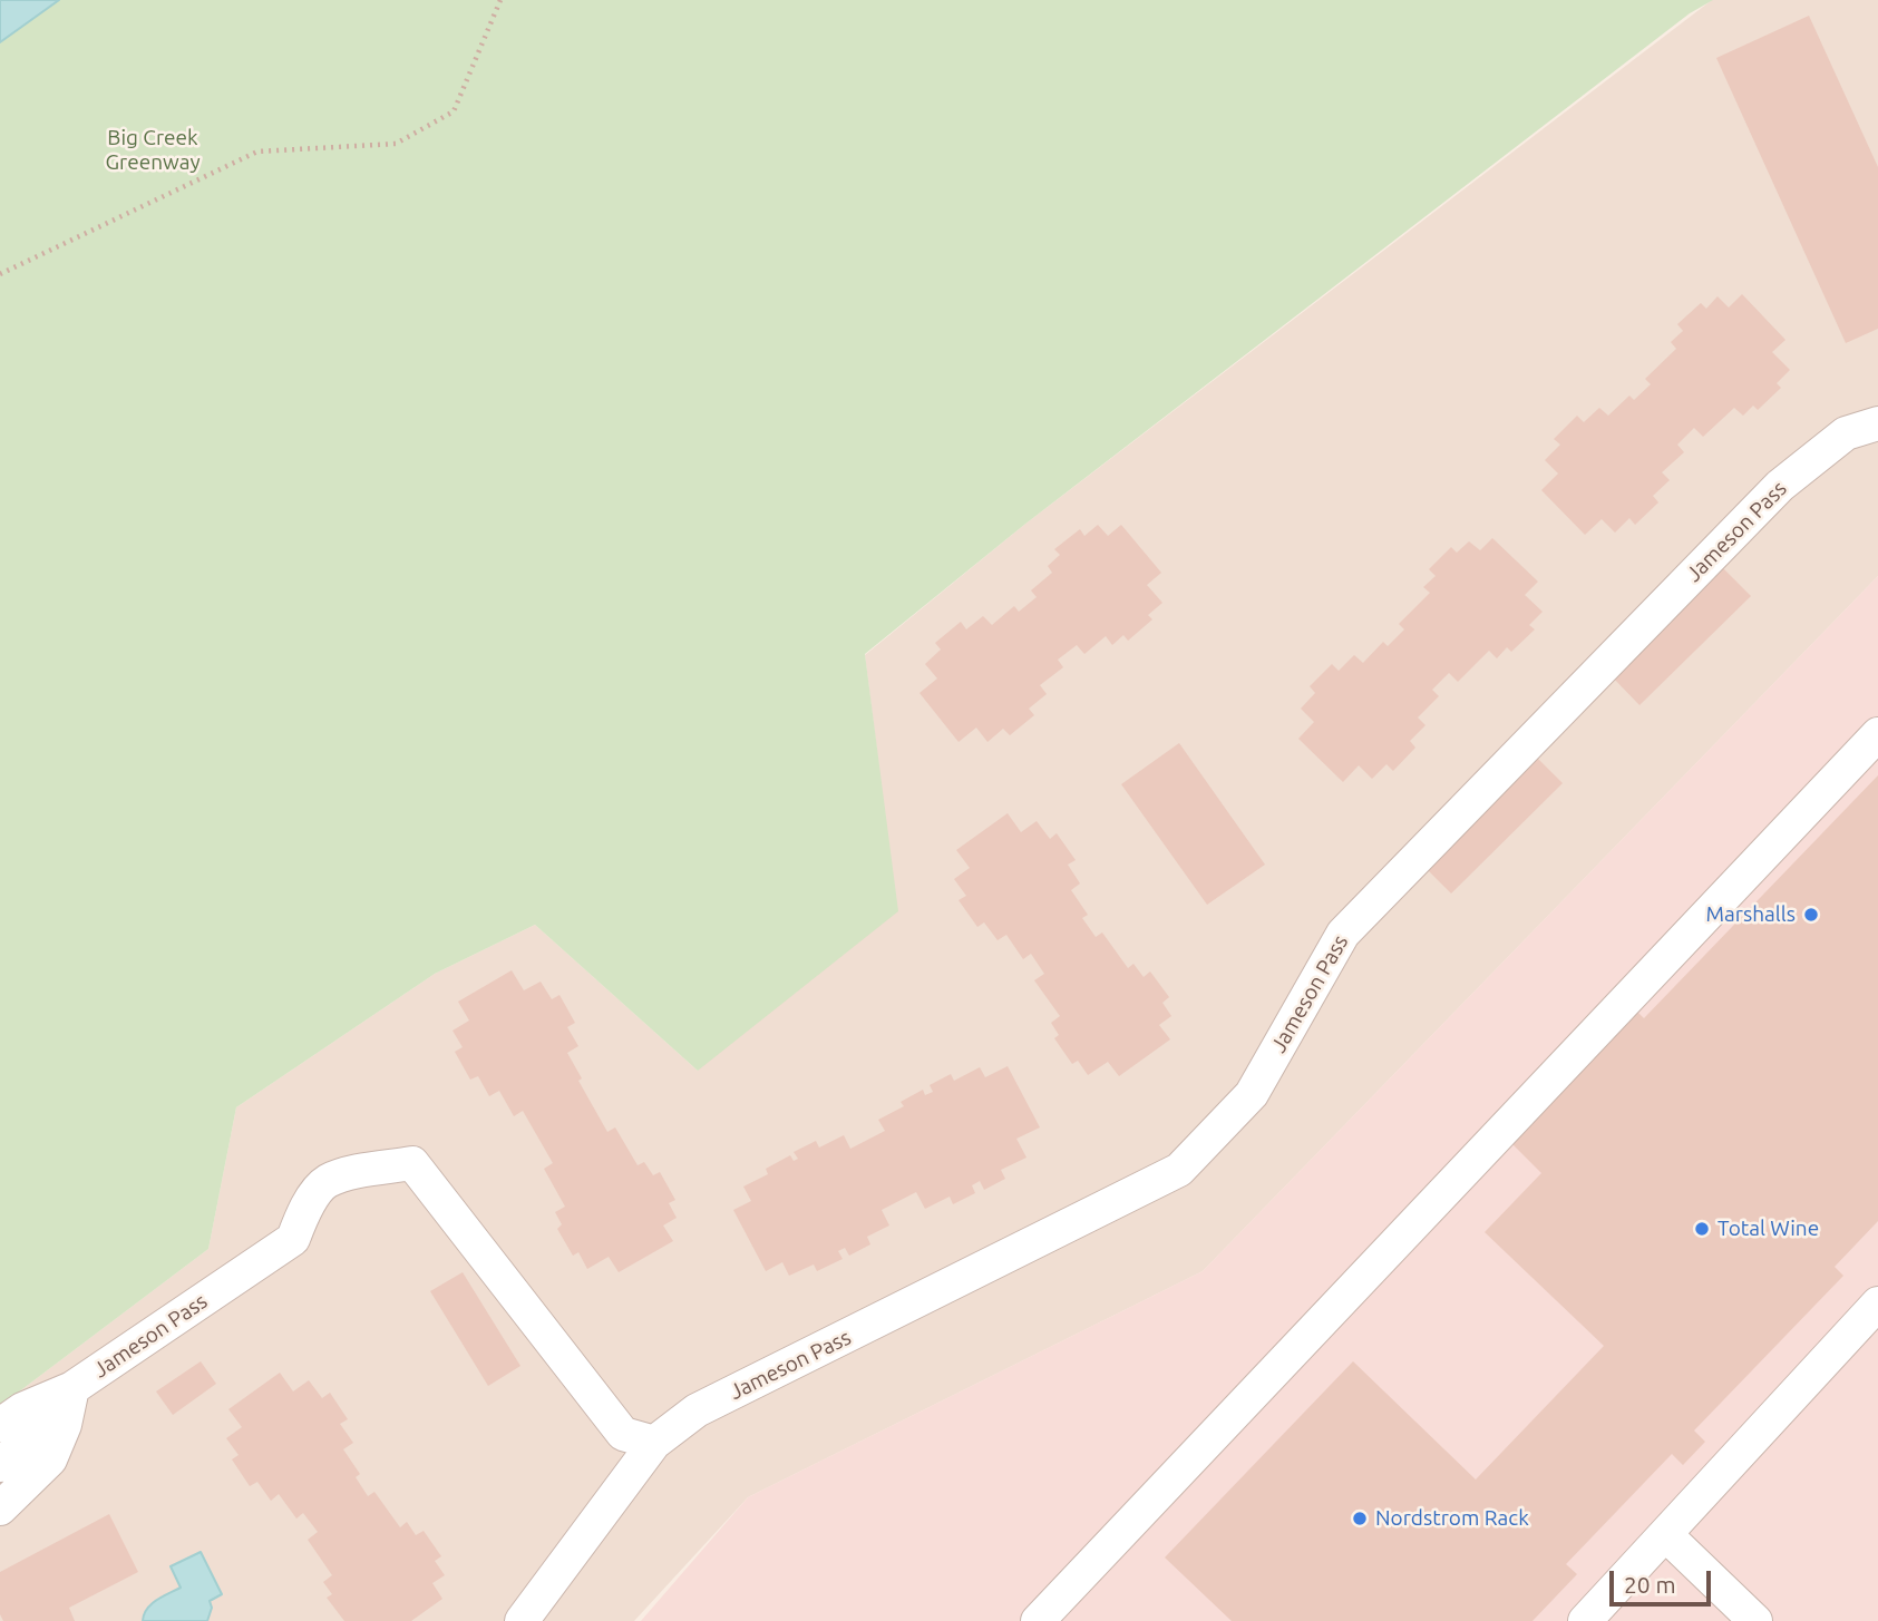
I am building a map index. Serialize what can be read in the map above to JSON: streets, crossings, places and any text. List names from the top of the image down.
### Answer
{
  "streets": {
    "street": ["Jameson Pass"]
  },
  "parks": ["Big Creek Greenway"],
  "places": ["Marshalls", "Total Wine", "Nordstrom Rack"],
  "scale_bar": "20 m"
}
